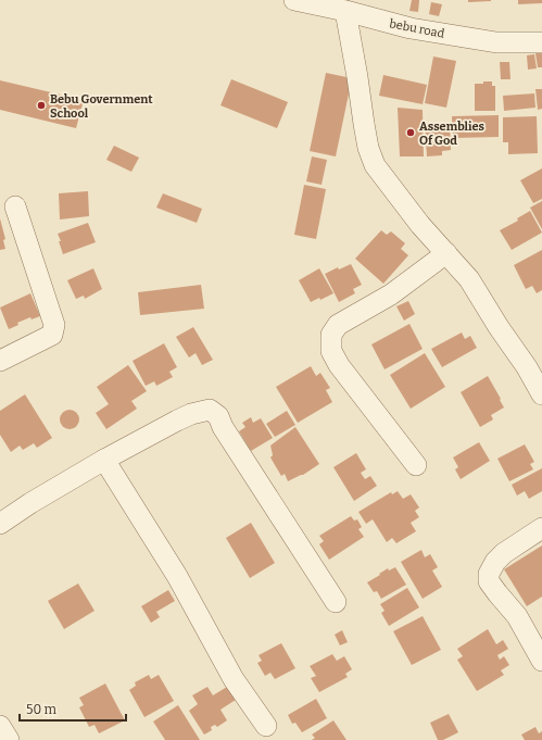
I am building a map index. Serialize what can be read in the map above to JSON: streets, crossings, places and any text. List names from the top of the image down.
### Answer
{
  "streets": {
    "street": ["bebu road"]
  },
  "places": ["Bebu Government School", "Assemblies Of God"],
  "scale_bar": "50 m"
}
